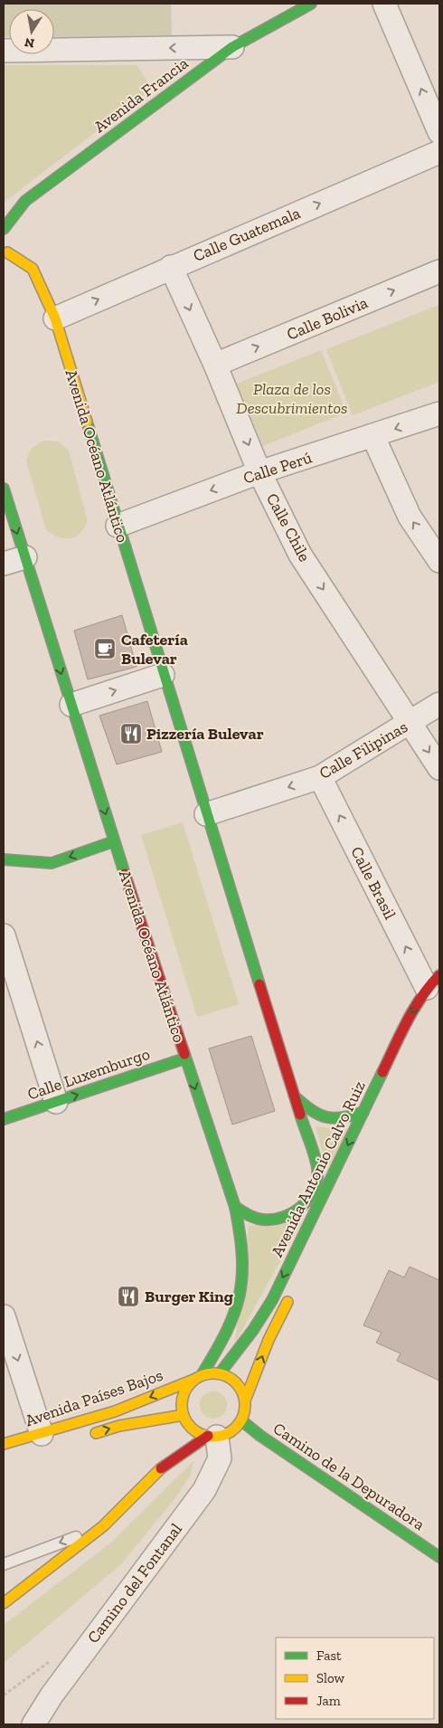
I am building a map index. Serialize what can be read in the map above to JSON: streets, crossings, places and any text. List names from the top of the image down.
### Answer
{
  "streets": {
    "street": [
      "Avenida Francia",
      "Calle Guatemala",
      "Calle Bolivia",
      "Avenida Océano Atlántico",
      "Calle Perú",
      "Calle Chile",
      "Calle Filipinas",
      "Calle Brasil",
      "Calle Luxemburgo",
      "Avenida Antonio Calvo Ruiz",
      "Avenida Países Bajos",
      "Camino de la Depuradora",
      "Camino del Fontanal"
    ]
  },
  "crossings": [
    ["Calle Guatemala", "Avenida Océano Atlántico"],
    ["Calle Guatemala", "Calle Chile"],
    ["Calle Bolivia", "Calle Chile"],
    ["Avenida Océano Atlántico", "Calle Perú"],
    ["Avenida Océano Atlántico", "Calle Filipinas"],
    ["Avenida Océano Atlántico", "Calle Luxemburgo"],
    ["Avenida Océano Atlántico", "Avenida Antonio Calvo Ruiz"],
    ["Avenida Océano Atlántico", "Avenida Países Bajos"],
    ["Avenida Océano Atlántico", "Camino de la Depuradora"],
    ["Avenida Océano Atlántico", "Camino del Fontanal"],
    ["Calle Perú", "Calle Chile"],
    ["Calle Chile", "Calle Filipinas"],
    ["Calle Filipinas", "Calle Brasil"],
    ["Calle Brasil", "Avenida Antonio Calvo Ruiz"],
    ["Avenida Antonio Calvo Ruiz", "Avenida Países Bajos"],
    ["Avenida Antonio Calvo Ruiz", "Camino de la Depuradora"],
    ["Avenida Antonio Calvo Ruiz", "Camino del Fontanal"],
    ["Avenida Países Bajos", "Camino de la Depuradora"],
    ["Avenida Países Bajos", "Camino del Fontanal"],
    ["Camino de la Depuradora", "Camino del Fontanal"]
  ],
  "one_way": [
    "Calle Guatemala",
    "Calle Bolivia",
    "Calle Perú",
    "Calle Chile",
    "Calle Filipinas",
    "Calle Brasil",
    "Calle Luxemburgo",
    "Avenida Antonio Calvo Ruiz"
  ],
  "parks": ["Plaza de los Descubrimientos"],
  "places": {
    "cafe": ["Cafetería Bulevar"],
    "restaurant": ["Pizzería Bulevar", "Burger King"]
  },
  "legend": ["Fast", "Slow", "Jam"],
  "north": "bottom"
}
